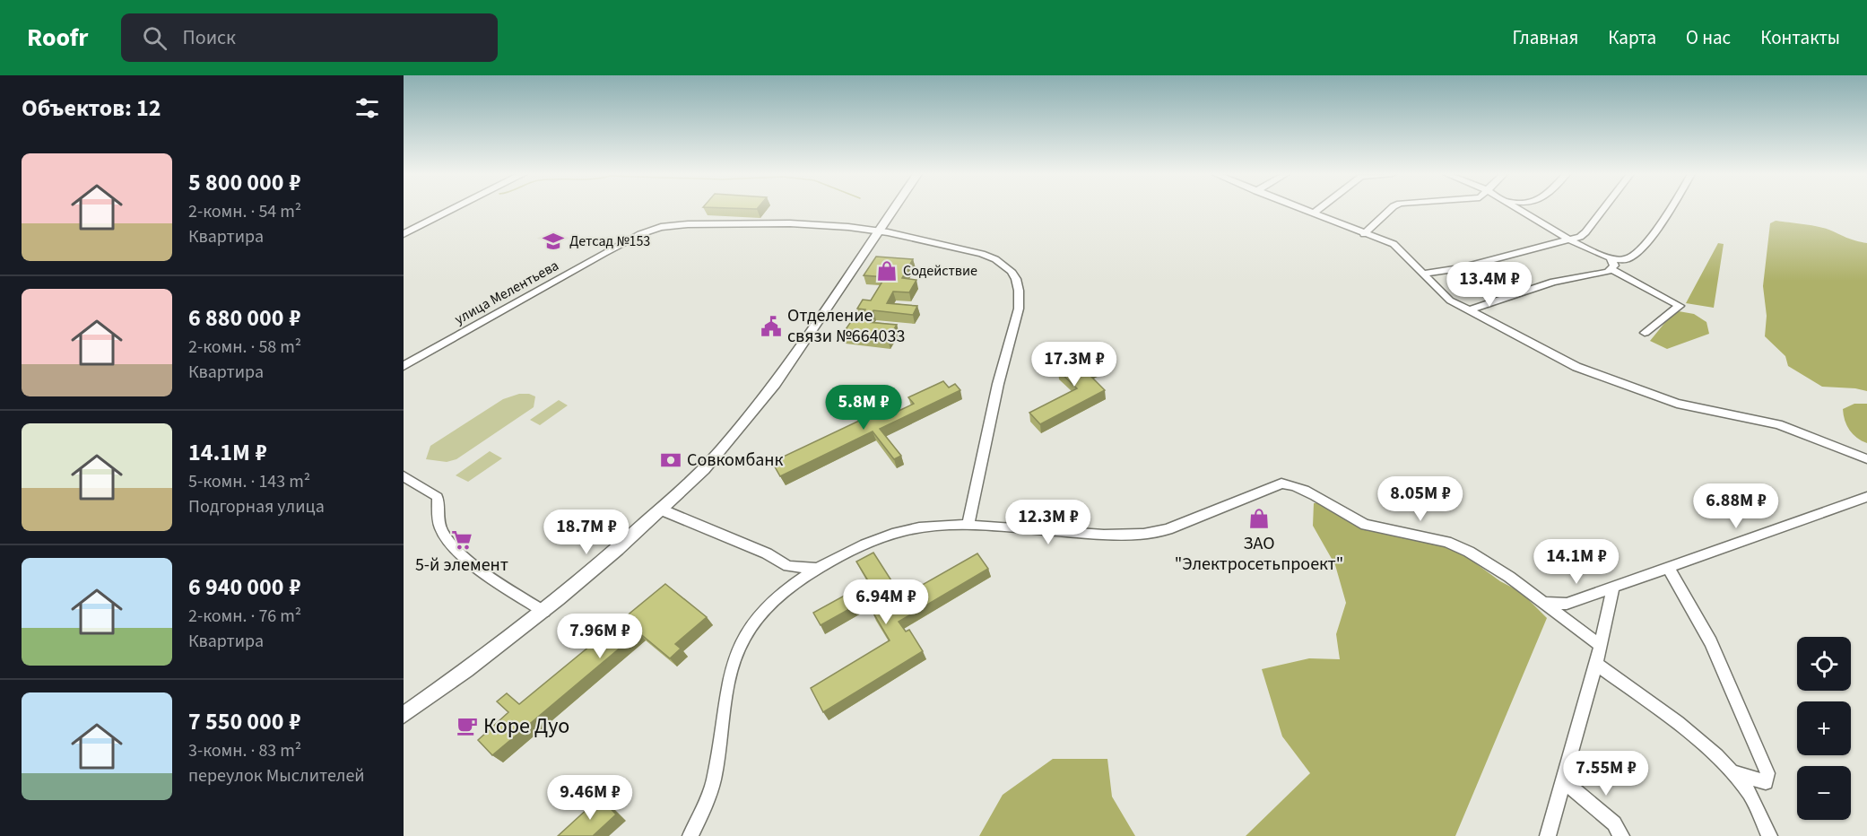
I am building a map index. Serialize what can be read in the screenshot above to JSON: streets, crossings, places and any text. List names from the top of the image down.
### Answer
{
  "streets": {
    "street": ["улица Мелентьева"]
  },
  "places": {
    "school or university": ["Детсад №153"],
    "shop": ["Содействие", "ЗАО \"Электросетьпроект\""],
    "public building": ["Отделение связи №664033"],
    "bank": ["Совкомбанк"],
    "supermarket": ["5-й элемент"],
    "cafe": ["Коре Дуо"]
  },
  "page": {
    "header": "Roofr",
    "search": "Поиск",
    "nav": [
      "Главная",
      "Карта",
      "О нас",
      "Контакты"
    ],
    "heading": "Объектов: 12",
    "list": [
      {
        "name": "5 800 000 ₽",
        "note": "2-комн. · 54 m² · Квартира"
      },
      {
        "name": "6 880 000 ₽",
        "note": "2-комн. · 58 m² · Квартира"
      },
      {
        "name": "14.1M ₽",
        "note": "5-комн. · 143 m² · Подгорная улица"
      },
      {
        "name": "6 940 000 ₽",
        "note": "2-комн. · 76 m² · Квартира"
      },
      {
        "name": "7 550 000 ₽",
        "note": "3-комн. · 83 m² · переулок Мыслителей"
      }
    ],
    "price": [
      "13.4M ₽",
      "17.3M ₽",
      "5.8M ₽",
      "8.05M ₽",
      "6.88M ₽",
      "12.3M ₽",
      "18.7M ₽",
      "14.1M ₽",
      "6.94M ₽",
      "7.96M ₽",
      "7.55M ₽",
      "9.46M ₽"
    ],
    "map_buttons": ["+", "−"]
  }
}
